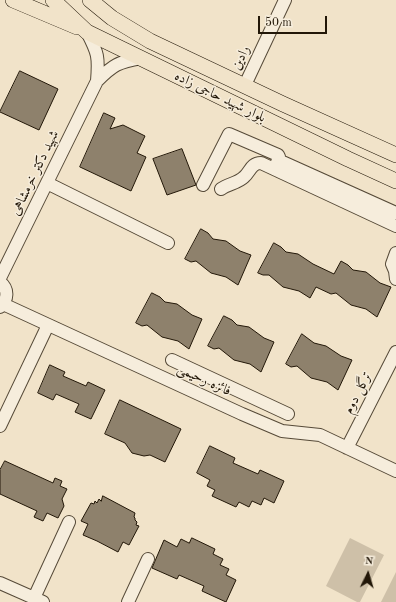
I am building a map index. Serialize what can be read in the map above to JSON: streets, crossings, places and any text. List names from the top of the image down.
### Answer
{
  "streets": {
    "main road": ["بلوار شهید حاجی زاده"],
    "street": [
      "رادین",
      "شهید دکتر خرمشاهی",
      "فائزه رحیمی",
      "ترگل دوم"
    ]
  },
  "crossings": [
    ["رادین", "بلوار شهید حاجی زاده"],
    ["بلوار شهید حاجی زاده", "شهید دکتر خرمشاهی"],
    ["فائزه رحیمی", "ترگل دوم"]
  ],
  "scale_bar": "50 m",
  "north": "top"
}
